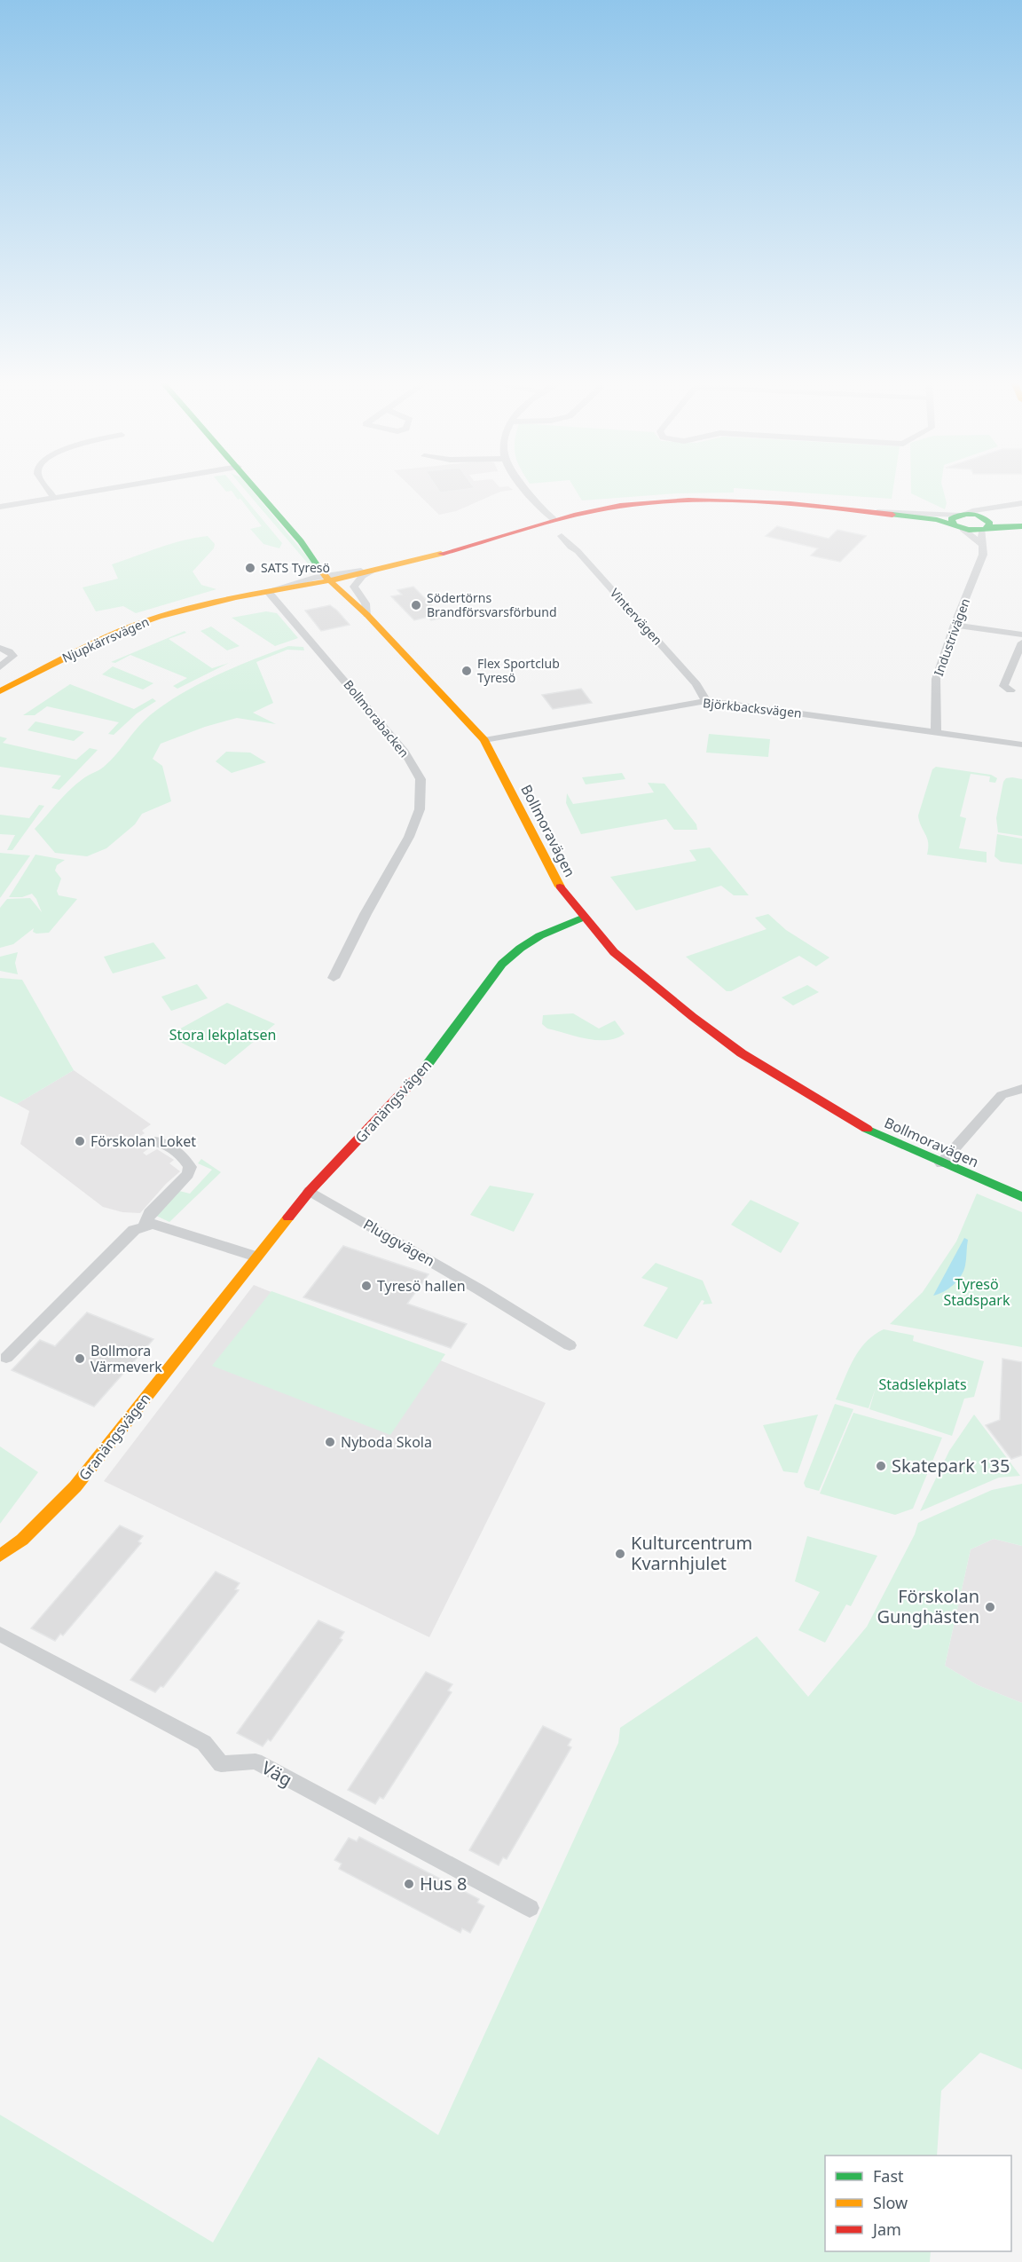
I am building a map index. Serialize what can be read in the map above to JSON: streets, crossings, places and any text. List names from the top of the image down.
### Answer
{
  "streets": {
    "main road": ["Njupkärrsvägen", "Bollmoravägen", "Granängsvägen"],
    "street": [
      "Vintervägen",
      "Industrivägen",
      "Björkbacksvägen",
      "Bollmorabacken",
      "Pluggvägen",
      "Väg"
    ]
  },
  "crossings": [
    ["Vintervägen", "Björkbacksvägen"],
    ["Industrivägen", "Njupkärrsvägen"],
    ["Industrivägen", "Björkbacksvägen"],
    ["Njupkärrsvägen", "Bollmorabacken"],
    ["Njupkärrsvägen", "Bollmoravägen"],
    ["Björkbacksvägen", "Bollmoravägen"],
    ["Bollmoravägen", "Granängsvägen"],
    ["Granängsvägen", "Pluggvägen"]
  ],
  "parks": ["Stora lekplatsen", "Tyresö Stadspark", "Stadslekplats"],
  "places": [
    "SATS Tyresö",
    "Södertörns Brandförsvarsförbund",
    "Flex Sportclub Tyresö",
    "Förskolan Loket",
    "Tyresö hallen",
    "Bollmora Värmeverk",
    "Nyboda Skola",
    "Skatepark 135",
    "Kulturcentrum Kvarnhjulet",
    "Förskolan Gunghästen",
    "Hus 8"
  ],
  "legend": ["Fast", "Slow", "Jam"]
}
